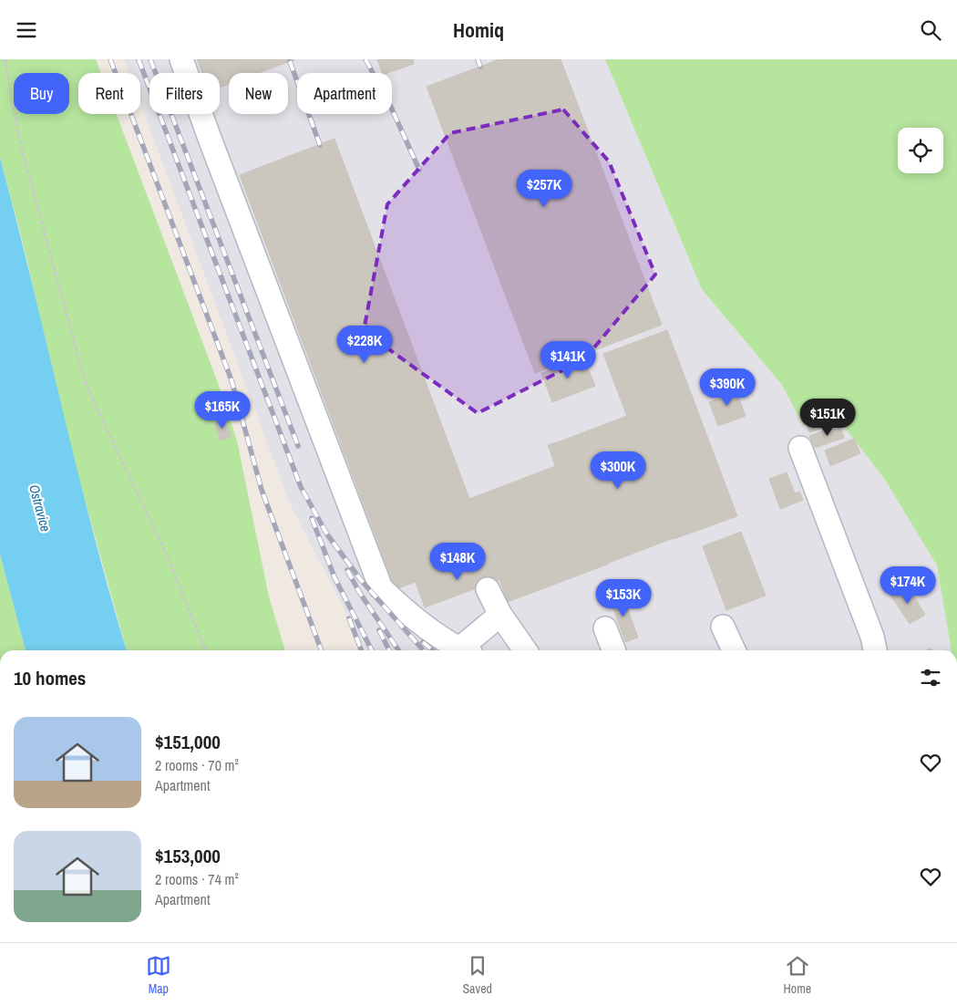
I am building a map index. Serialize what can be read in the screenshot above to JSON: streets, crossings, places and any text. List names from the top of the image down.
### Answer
{
  "water": ["Ostravice"],
  "page": {
    "header": "Homiq",
    "chip": [
      "Buy",
      "Rent",
      "Filters",
      "New",
      "Apartment"
    ],
    "price": [
      "$257K",
      "$228K",
      "$141K",
      "$390K",
      "$165K",
      "$151K",
      "$300K",
      "$148K",
      "$174K",
      "$153K"
    ],
    "heading": "10 homes",
    "list": [
      {
        "name": "$151,000",
        "note": "2 rooms · 70 m² · Apartment"
      },
      {
        "name": "$153,000",
        "note": "2 rooms · 74 m² · Apartment"
      }
    ],
    "tabs": ["Map", "Saved", "Home"]
  }
}
